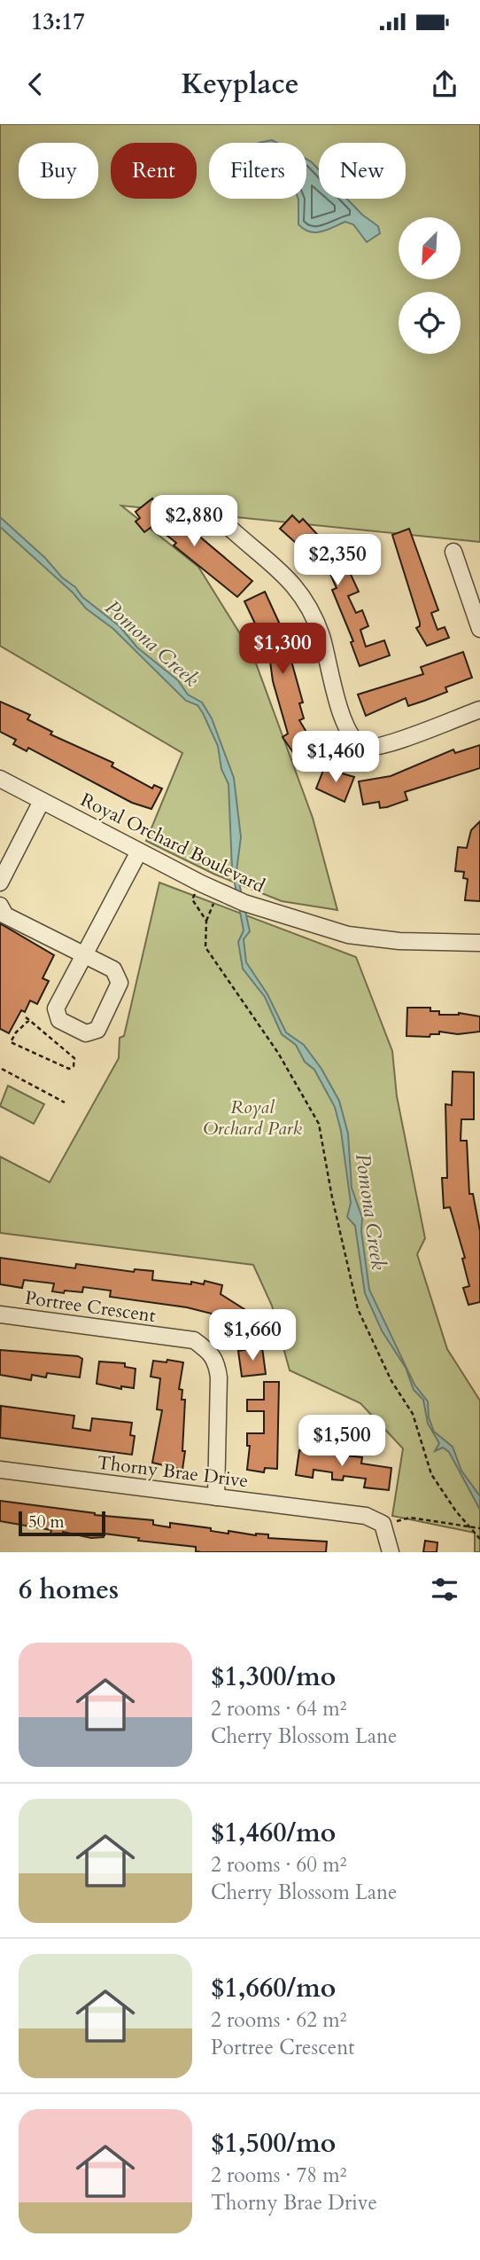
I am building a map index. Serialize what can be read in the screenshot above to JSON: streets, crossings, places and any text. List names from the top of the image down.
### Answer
{
  "streets": {
    "street": ["Royal Orchard Boulevard", "Portree Crescent", "Thorny Brae Drive"]
  },
  "crossings": [
    ["Portree Crescent", "Thorny Brae Drive"]
  ],
  "water": ["Pomona Creek"],
  "parks": ["Royal Orchard Park"],
  "scale_bar": "50 m",
  "north": "bottom left",
  "page": {
    "status": "13:17",
    "header": "Keyplace",
    "chip": [
      "Buy",
      "Rent",
      "Filters",
      "New"
    ],
    "price": [
      "$2,880",
      "$2,350",
      "$1,300",
      "$1,460",
      "$1,660",
      "$1,500"
    ],
    "scale": "50 m",
    "heading": "6 homes",
    "list": [
      {
        "name": "$1,300/mo",
        "note": "2 rooms · 64 m² · Cherry Blossom Lane"
      },
      {
        "name": "$1,460/mo",
        "note": "2 rooms · 60 m² · Cherry Blossom Lane"
      },
      {
        "name": "$1,660/mo",
        "note": "2 rooms · 62 m² · Portree Crescent"
      },
      {
        "name": "$1,500/mo",
        "note": "2 rooms · 78 m² · Thorny Brae Drive"
      }
    ]
  }
}
